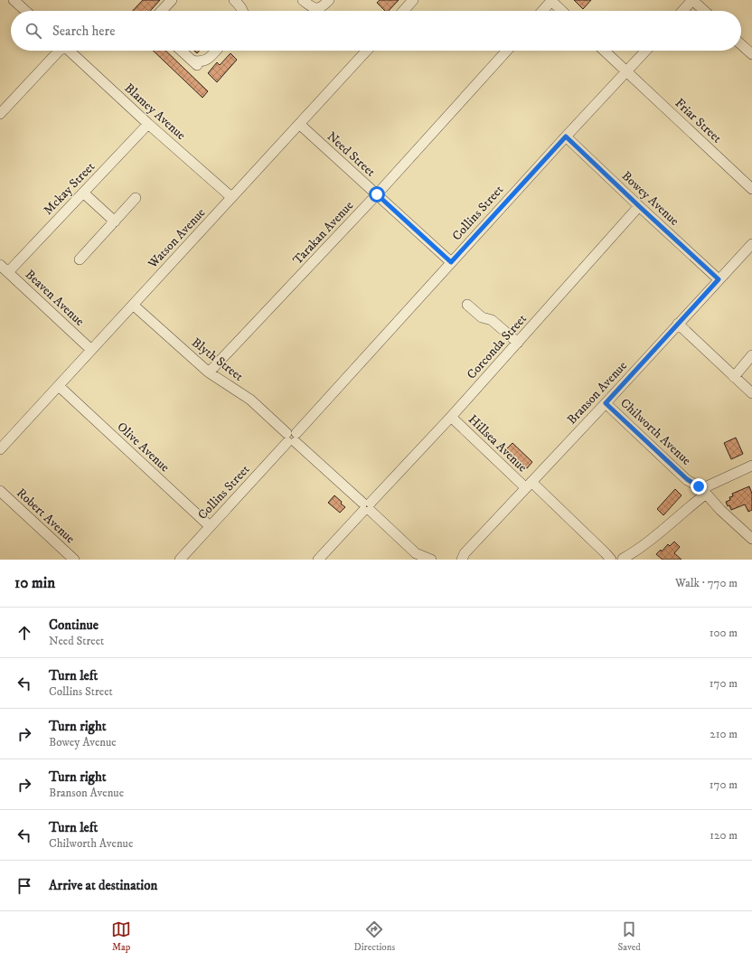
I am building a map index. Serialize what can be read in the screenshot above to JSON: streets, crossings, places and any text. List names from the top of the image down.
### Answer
{
  "streets": {
    "street": [
      "Blamey Avenue",
      "Friar Street",
      "Need Street",
      "Mckay Street",
      "Bowey Avenue",
      "Collins Street",
      "Tarakan Avenue",
      "Watson Avenue",
      "Beaven Avenue",
      "Corconda Street",
      "Blyth Street",
      "Branson Avenue",
      "Chilworth Avenue",
      "Hillsea Avenue",
      "Olive Avenue",
      "Robert Avenue"
    ]
  },
  "crossings": [
    ["Blamey Avenue", "Mckay Street"],
    ["Blamey Avenue", "Watson Avenue"],
    ["Friar Street", "Collins Street"],
    ["Need Street", "Collins Street"],
    ["Need Street", "Tarakan Avenue"],
    ["Need Street", "Watson Avenue"],
    ["Mckay Street", "Beaven Avenue"],
    ["Bowey Avenue", "Collins Street"],
    ["Bowey Avenue", "Corconda Street"],
    ["Bowey Avenue", "Branson Avenue"],
    ["Collins Street", "Blyth Street"],
    ["Collins Street", "Olive Avenue"],
    ["Tarakan Avenue", "Blyth Street"],
    ["Watson Avenue", "Beaven Avenue"],
    ["Watson Avenue", "Blyth Street"],
    ["Watson Avenue", "Olive Avenue"],
    ["Corconda Street", "Blyth Street"],
    ["Corconda Street", "Hillsea Avenue"],
    ["Branson Avenue", "Chilworth Avenue"],
    ["Branson Avenue", "Hillsea Avenue"]
  ],
  "page": {
    "search": "Search here",
    "heading": ["10 min", "Walk · 770 m"],
    "list": [
      ["Continue", "Need Street", "100 m"],
      ["Turn left", "Collins Street", "170 m"],
      ["Turn right", "Bowey Avenue", "210 m"],
      ["Turn right", "Branson Avenue", "170 m"],
      ["Turn left", "Chilworth Avenue", "120 m"],
      "Arrive at destination"
    ],
    "nav": ["Map", "Directions", "Saved"]
  }
}
